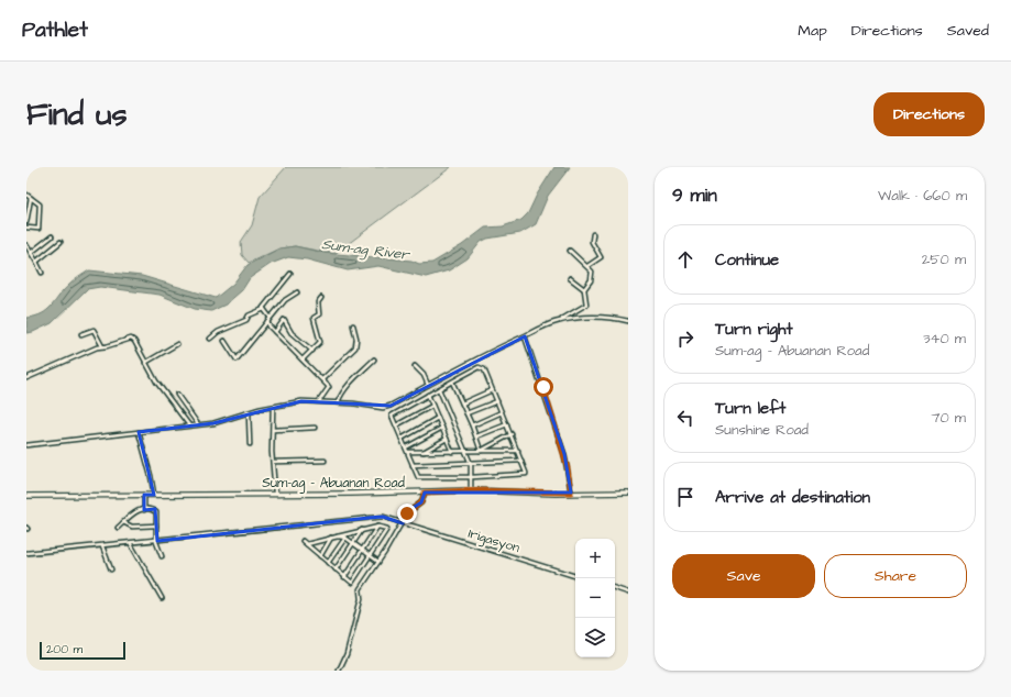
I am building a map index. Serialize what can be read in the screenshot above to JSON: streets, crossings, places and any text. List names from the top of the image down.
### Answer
{
  "streets": {
    "main road": ["Sum-ag - Abuanan Road"],
    "street": ["Irigasyon"]
  },
  "water": ["Sum-ag River"],
  "scale_bar": "200 m",
  "page": {
    "header": "Pathlet",
    "nav": ["Map", "Directions", "Saved"],
    "buttons": [
      "Directions",
      ["Save", "Share"]
    ],
    "title": "Find us",
    "heading": ["9 min", "Walk · 660 m"],
    "list": [
      ["Continue", "250 m"],
      ["Turn right", "Sum-ag - Abuanan Road", "340 m"],
      ["Turn left", "Sunshine Road", "70 m"],
      "Arrive at destination"
    ],
    "map_buttons": ["+", "−"],
    "scale": "200 m"
  }
}
